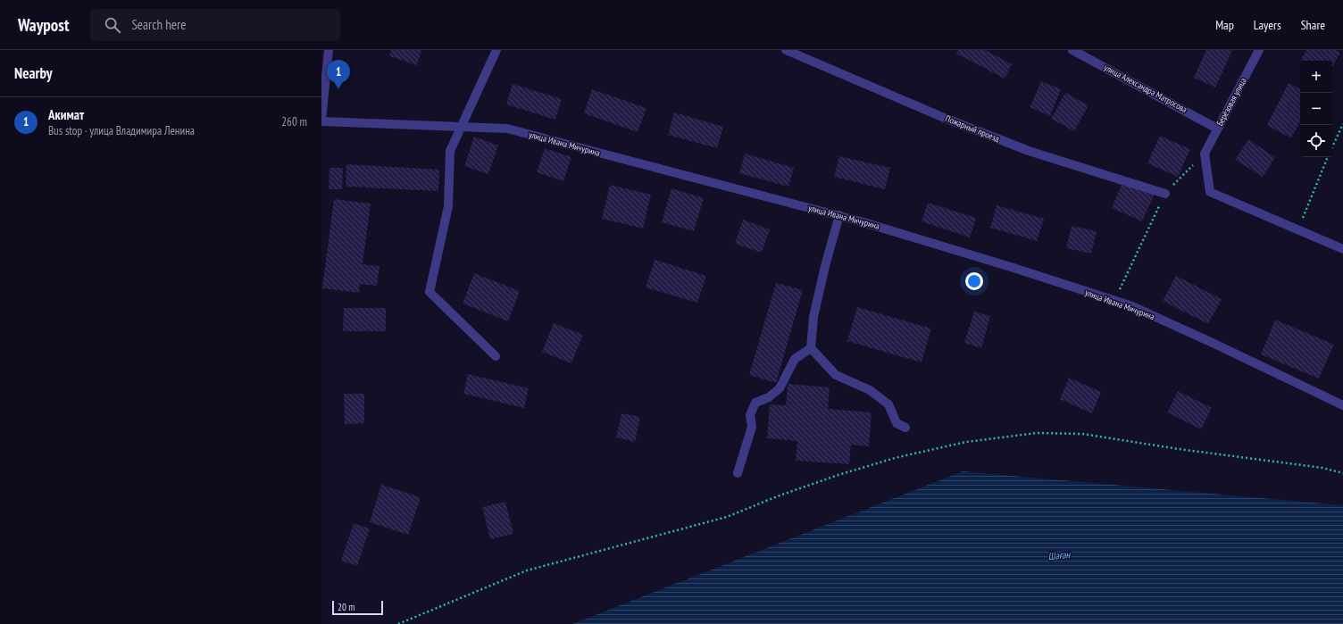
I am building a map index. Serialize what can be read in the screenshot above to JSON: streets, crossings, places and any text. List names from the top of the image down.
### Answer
{
  "streets": {
    "street": [
      "улица Александра Матросова",
      "Берёзовая улица",
      "Пожарный проезд",
      "улица Ивана Мичурина"
    ]
  },
  "crossings": [
    ["улица Александра Матросова", "Берёзовая улица"]
  ],
  "water": ["Шаған"],
  "scale_bar": "20 m",
  "page": {
    "header": "Waypost",
    "search": "Search here",
    "nav": ["Map", "Layers", "Share"],
    "heading": "Nearby",
    "pins": "1",
    "map_buttons": ["+", "−"],
    "list": [
      {
        "mark": "1",
        "name": "Акимат",
        "note": "Bus stop · улица Владимира Ленина",
        "value": "260 m"
      }
    ],
    "scale": "20 m"
  }
}
